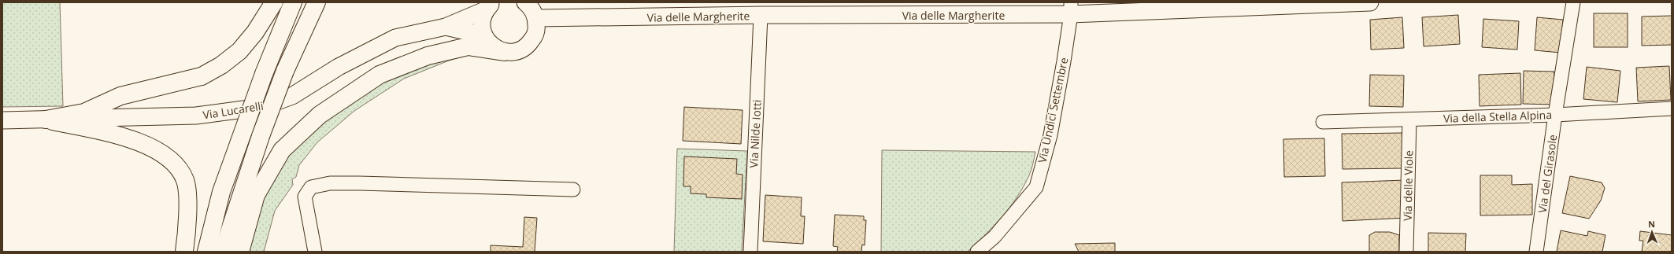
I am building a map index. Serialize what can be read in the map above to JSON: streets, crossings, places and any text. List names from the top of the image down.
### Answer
{
  "streets": {
    "street": [
      "Via delle Margherite",
      "Via Lucarelli",
      "Via Undici Settembre",
      "Via della Stella Alpina",
      "Via Nilde Iotti",
      "Via del Girasole",
      "Via delle Viole"
    ]
  },
  "crossings": [
    ["Via delle Margherite", "Via Undici Settembre"],
    ["Via delle Margherite", "Via Nilde Iotti"],
    ["Via della Stella Alpina", "Via del Girasole"],
    ["Via della Stella Alpina", "Via delle Viole"]
  ],
  "north": "top"
}
